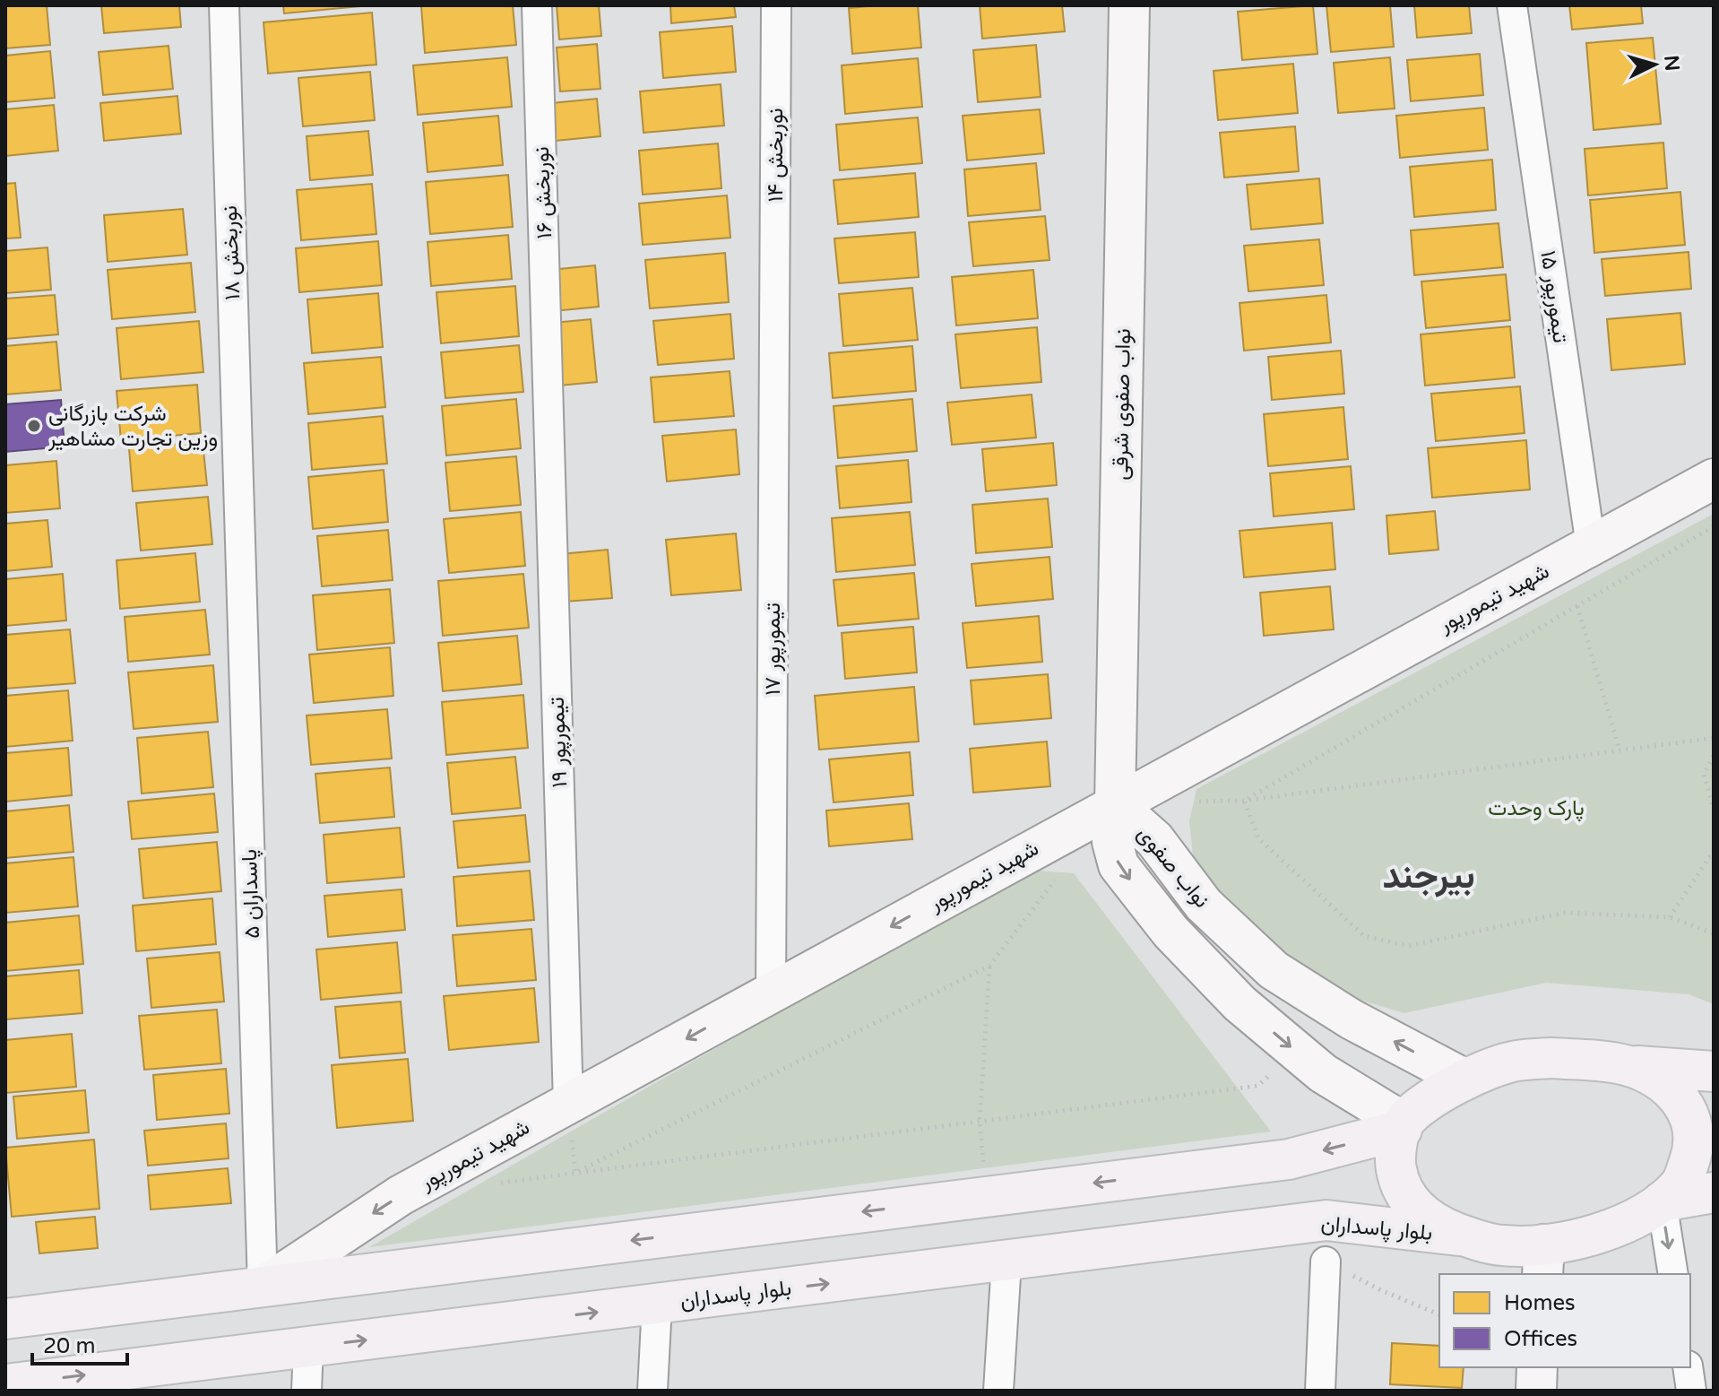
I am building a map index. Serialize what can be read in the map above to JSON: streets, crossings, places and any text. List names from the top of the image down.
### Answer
{
  "streets": {
    "main road": ["بلوار پاسداران"],
    "street": [
      "نوربخش ۱۴",
      "نوربخش ۱۶",
      "نوربخش ۱۸",
      "تیمورپور ۱۵",
      "نواب صفوی شرقی",
      "شهید تیمورپور",
      "تیمورپور ۱۷",
      "تیمورپور ۱۹",
      "نواب صفوی",
      "پاسداران ۵"
    ]
  },
  "crossings": [
    ["نوربخش ۱۴", "تیمورپور ۱۷"],
    ["نوربخش ۱۶", "تیمورپور ۱۹"],
    ["نوربخش ۱۸", "پاسداران ۵"],
    ["تیمورپور ۱۵", "شهید تیمورپور"],
    ["نواب صفوی شرقی", "شهید تیمورپور"],
    ["نواب صفوی شرقی", "نواب صفوی"],
    ["شهید تیمورپور", "تیمورپور ۱۷"],
    ["شهید تیمورپور", "تیمورپور ۱۹"],
    ["شهید تیمورپور", "نواب صفوی"],
    ["شهید تیمورپور", "پاسداران ۵"],
    ["نواب صفوی", "بلوار پاسداران"]
  ],
  "one_way": ["شهید تیمورپور"],
  "districts": ["بیرجند"],
  "parks": ["پارک وحدت"],
  "places": ["شرکت بازرگانی وزین تجارت مشاهیر"],
  "legend": ["Homes", "Offices"],
  "scale_bar": "20 m",
  "north": "right"
}
